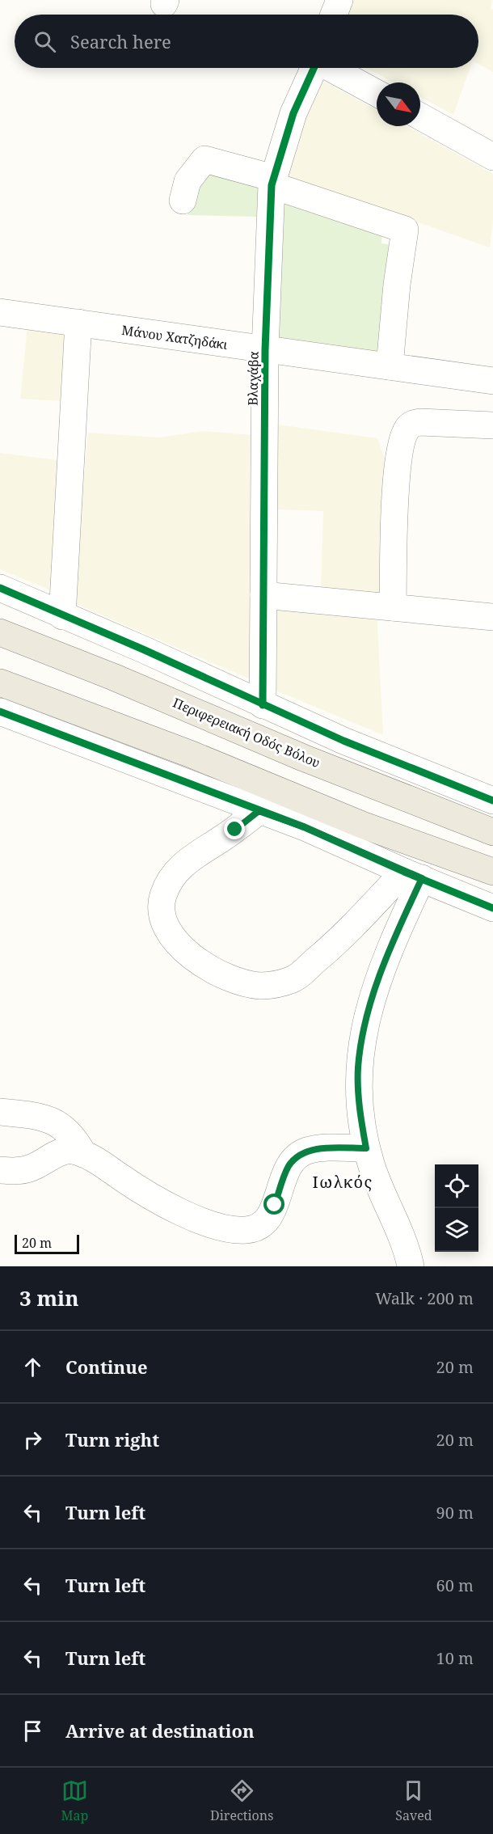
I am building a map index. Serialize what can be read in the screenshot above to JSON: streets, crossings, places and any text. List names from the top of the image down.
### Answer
{
  "streets": {
    "main road": ["Περιφερειακή Οδός Βόλου"],
    "street": ["Μάνου Χατζηδάκι", "Βλαχάβα"]
  },
  "crossings": [
    ["Μάνου Χατζηδάκι", "Βλαχάβα"]
  ],
  "districts": ["Ιωλκός"],
  "scale_bar": "20 m",
  "north": "bottom right",
  "page": {
    "search": "Search here",
    "scale": "20 m",
    "heading": ["3 min", "Walk · 200 m"],
    "list": [
      ["Continue", "20 m"],
      ["Turn right", "20 m"],
      ["Turn left", "90 m"],
      ["Turn left", "60 m"],
      ["Turn left", "10 m"],
      "Arrive at destination"
    ],
    "nav": ["Map", "Directions", "Saved"]
  }
}
